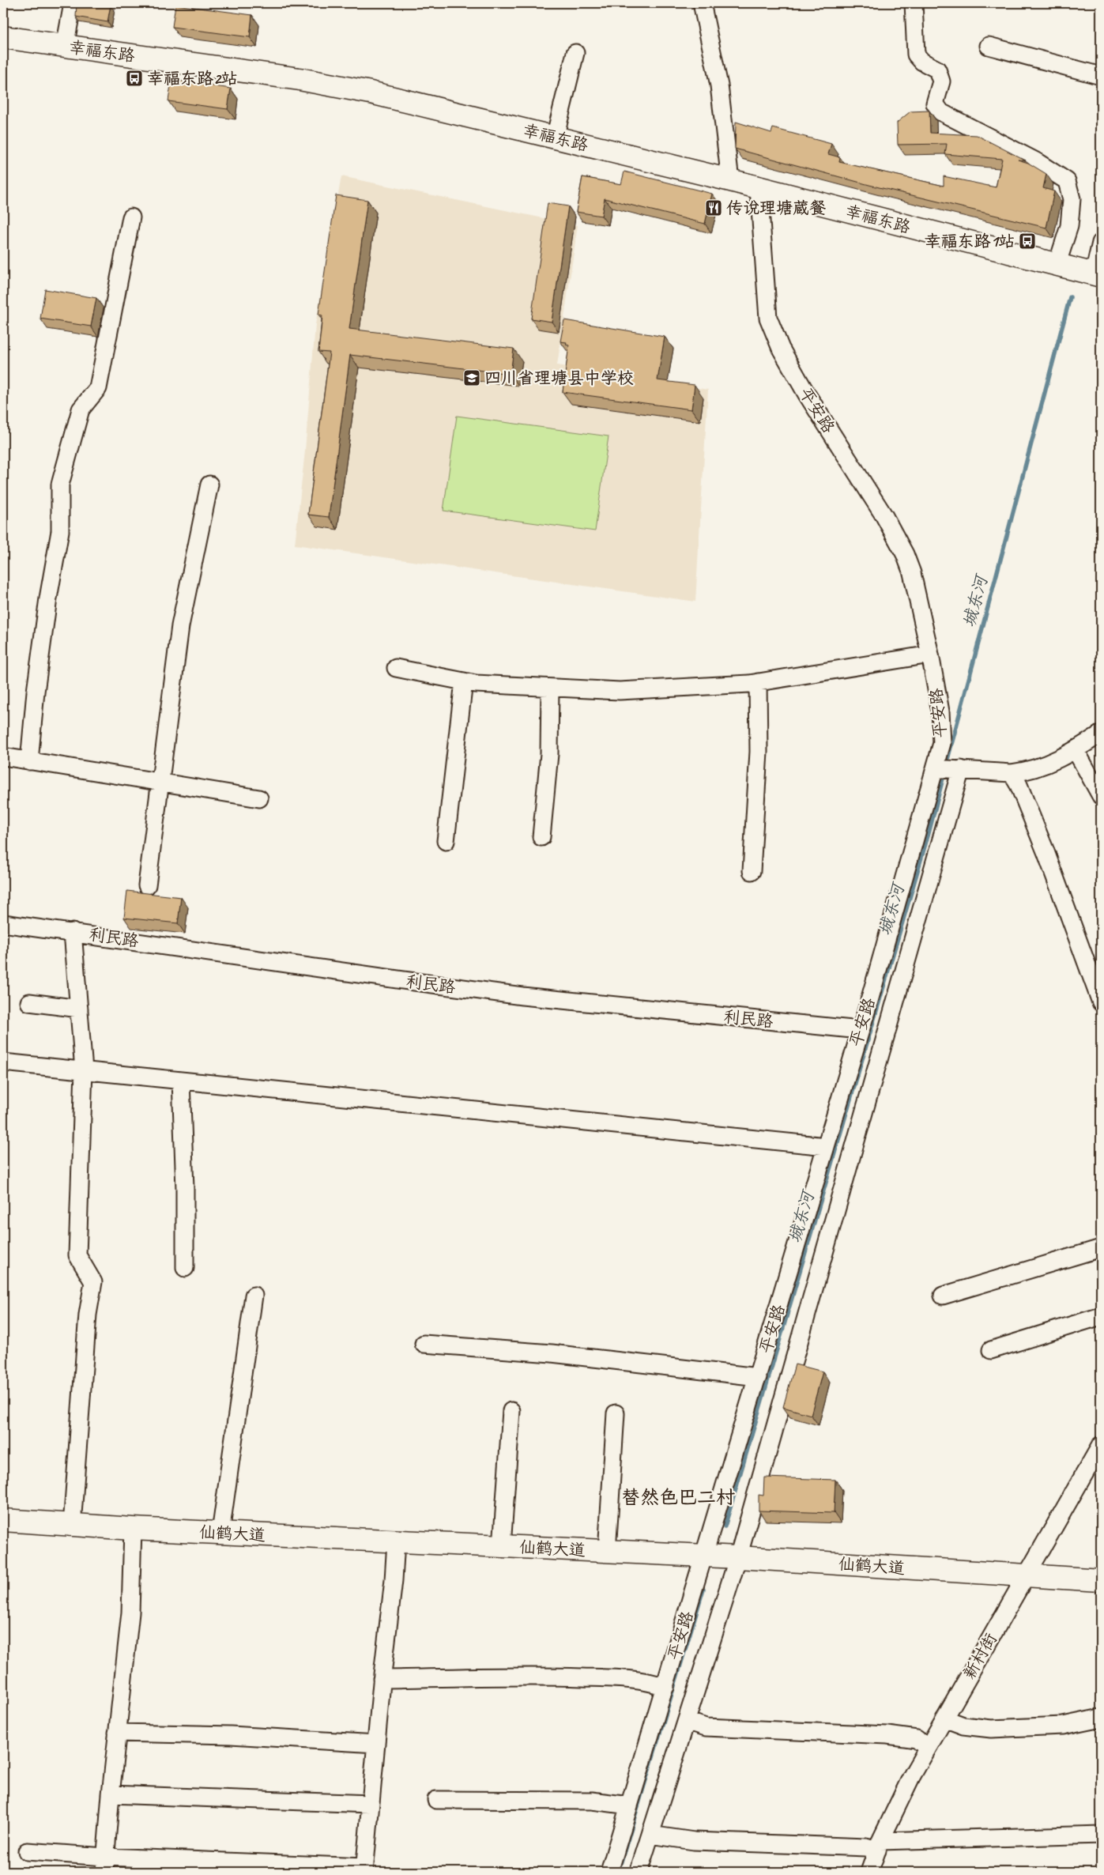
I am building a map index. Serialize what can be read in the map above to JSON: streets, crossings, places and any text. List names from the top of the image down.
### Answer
{
  "streets": {
    "main road": ["幸福东路", "仙鹤大道"],
    "street": ["平安路", "利民路", "新村街"]
  },
  "crossings": [
    ["幸福东路", "平安路"],
    ["平安路", "利民路"],
    ["平安路", "仙鹤大道"],
    ["仙鹤大道", "新村街"]
  ],
  "districts": ["替然色巴二村"],
  "water": ["城东河"],
  "places": {
    "bus stop": ["幸福东路2站", "幸福东路1站"],
    "restaurant": ["传说理塘蔵餐"],
    "school or university": ["四川省理塘县中学校"]
  }
}
